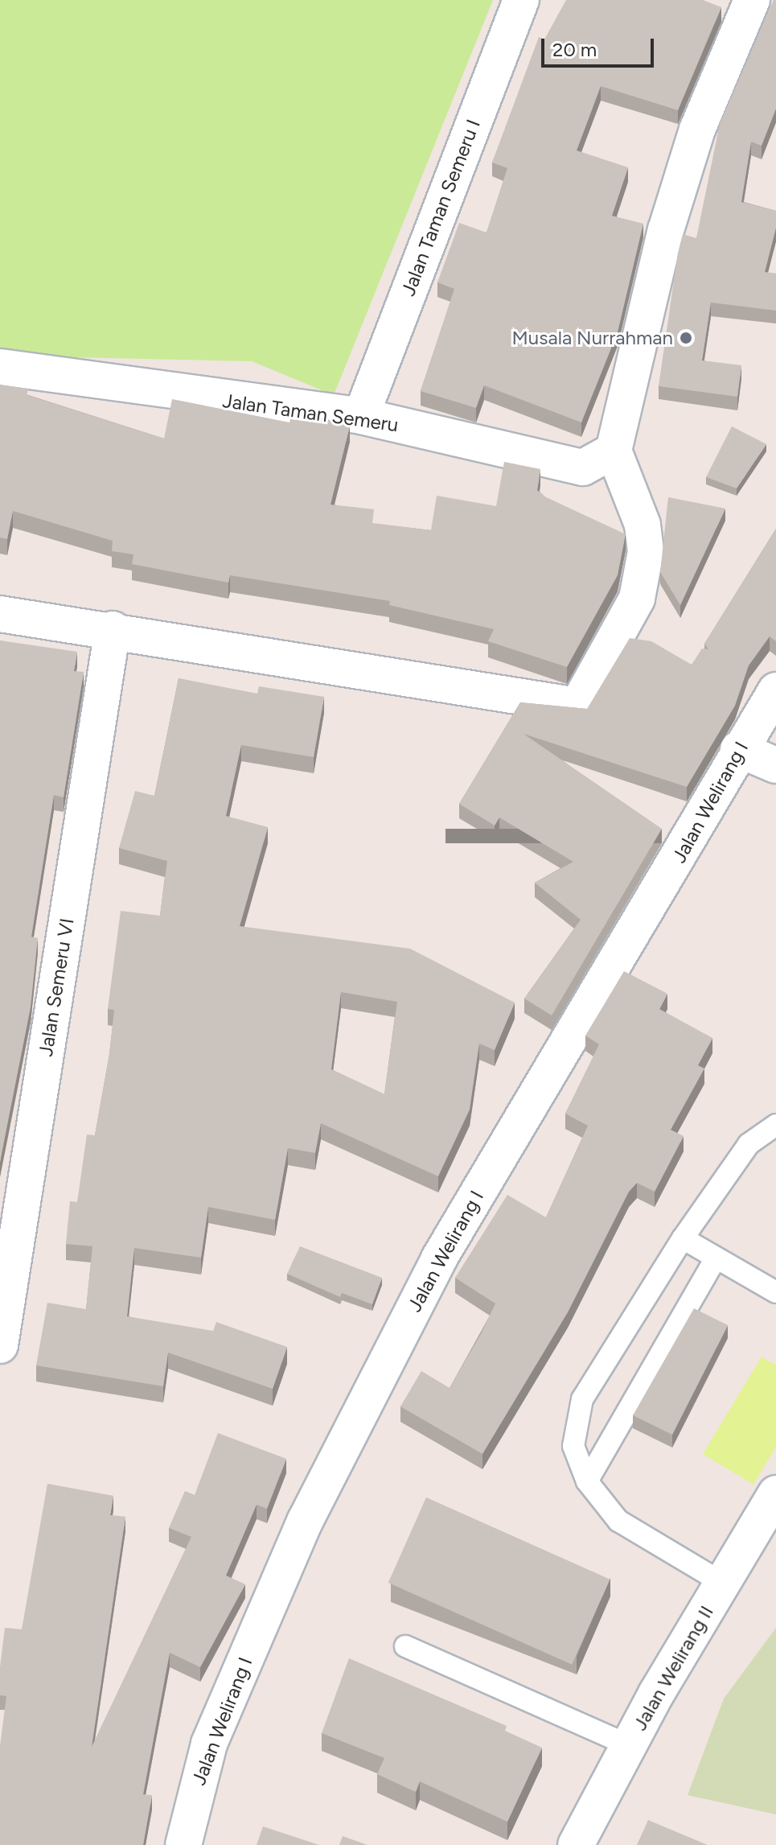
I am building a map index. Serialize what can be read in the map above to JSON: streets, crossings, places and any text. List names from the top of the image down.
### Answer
{
  "streets": {
    "street": [
      "Jalan Taman Semeru I",
      "Jalan Taman Semeru",
      "Jalan Welirang I",
      "Jalan Semeru VI",
      "Jalan Welirang II"
    ]
  },
  "crossings": [
    ["Jalan Taman Semeru I", "Jalan Taman Semeru"]
  ],
  "places": ["Musala Nurrahman"],
  "scale_bar": "20 m"
}
